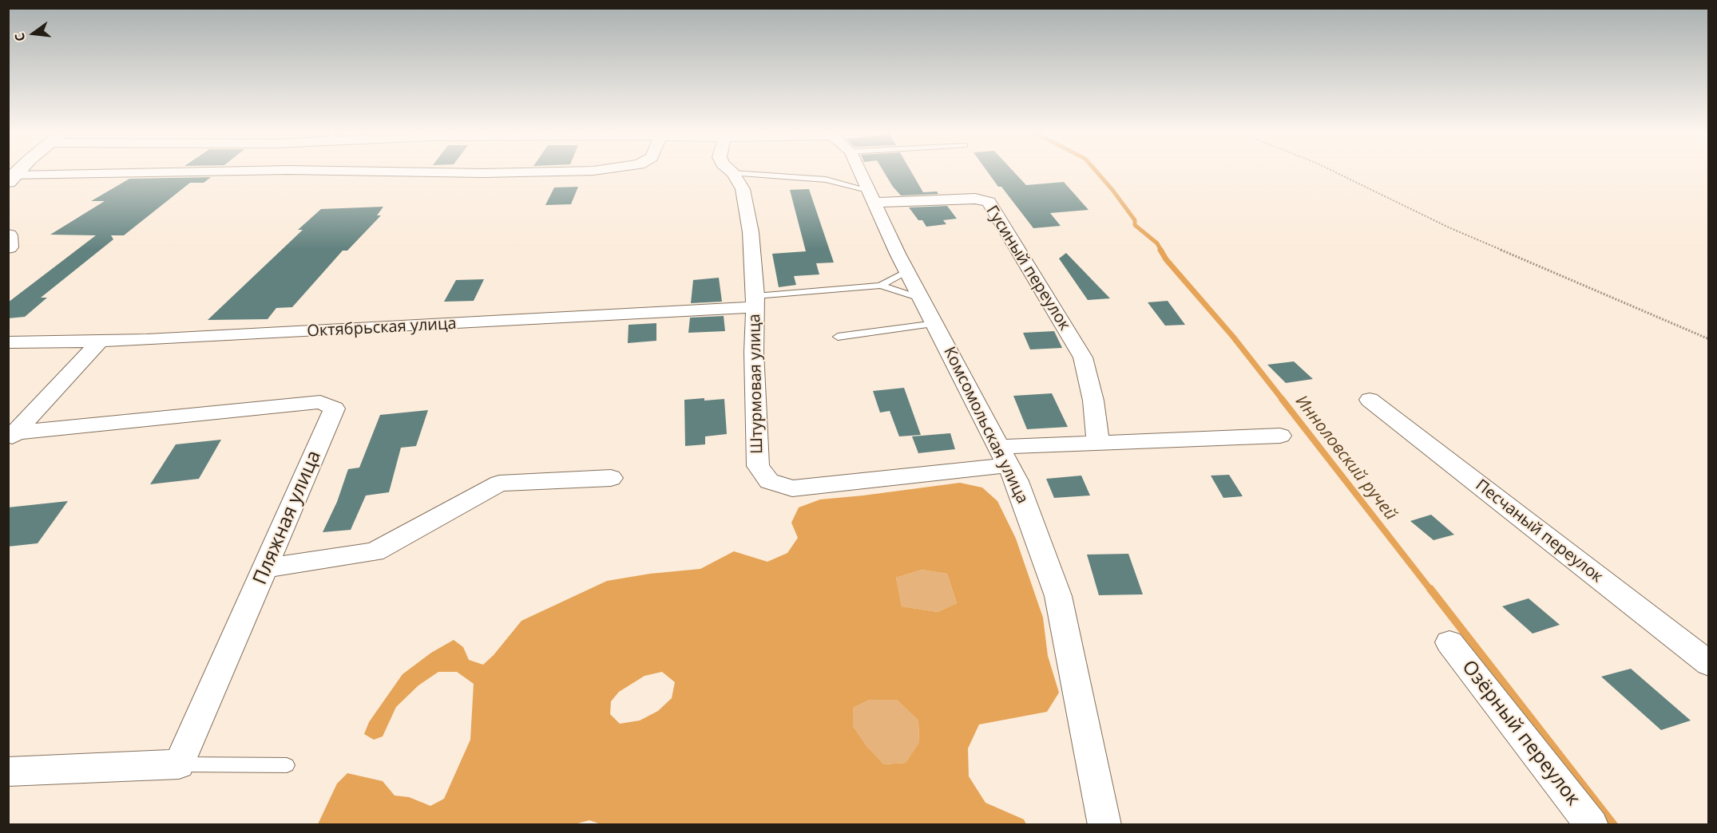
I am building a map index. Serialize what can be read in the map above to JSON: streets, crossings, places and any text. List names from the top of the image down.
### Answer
{
  "streets": {
    "street": [
      "Гусиный переулок",
      "Октябрьская улица",
      "Штурмовая улица",
      "Комсомольская улица",
      "Пляжная улица",
      "Песчаный переулок",
      "Озёрный переулок"
    ]
  },
  "crossings": [
    ["Гусиный переулок", "Штурмовая улица"],
    ["Гусиный переулок", "Комсомольская улица"],
    ["Октябрьская улица", "Штурмовая улица"],
    ["Штурмовая улица", "Комсомольская улица"]
  ],
  "water": ["Инноловский ручей"],
  "north": "left"
}
